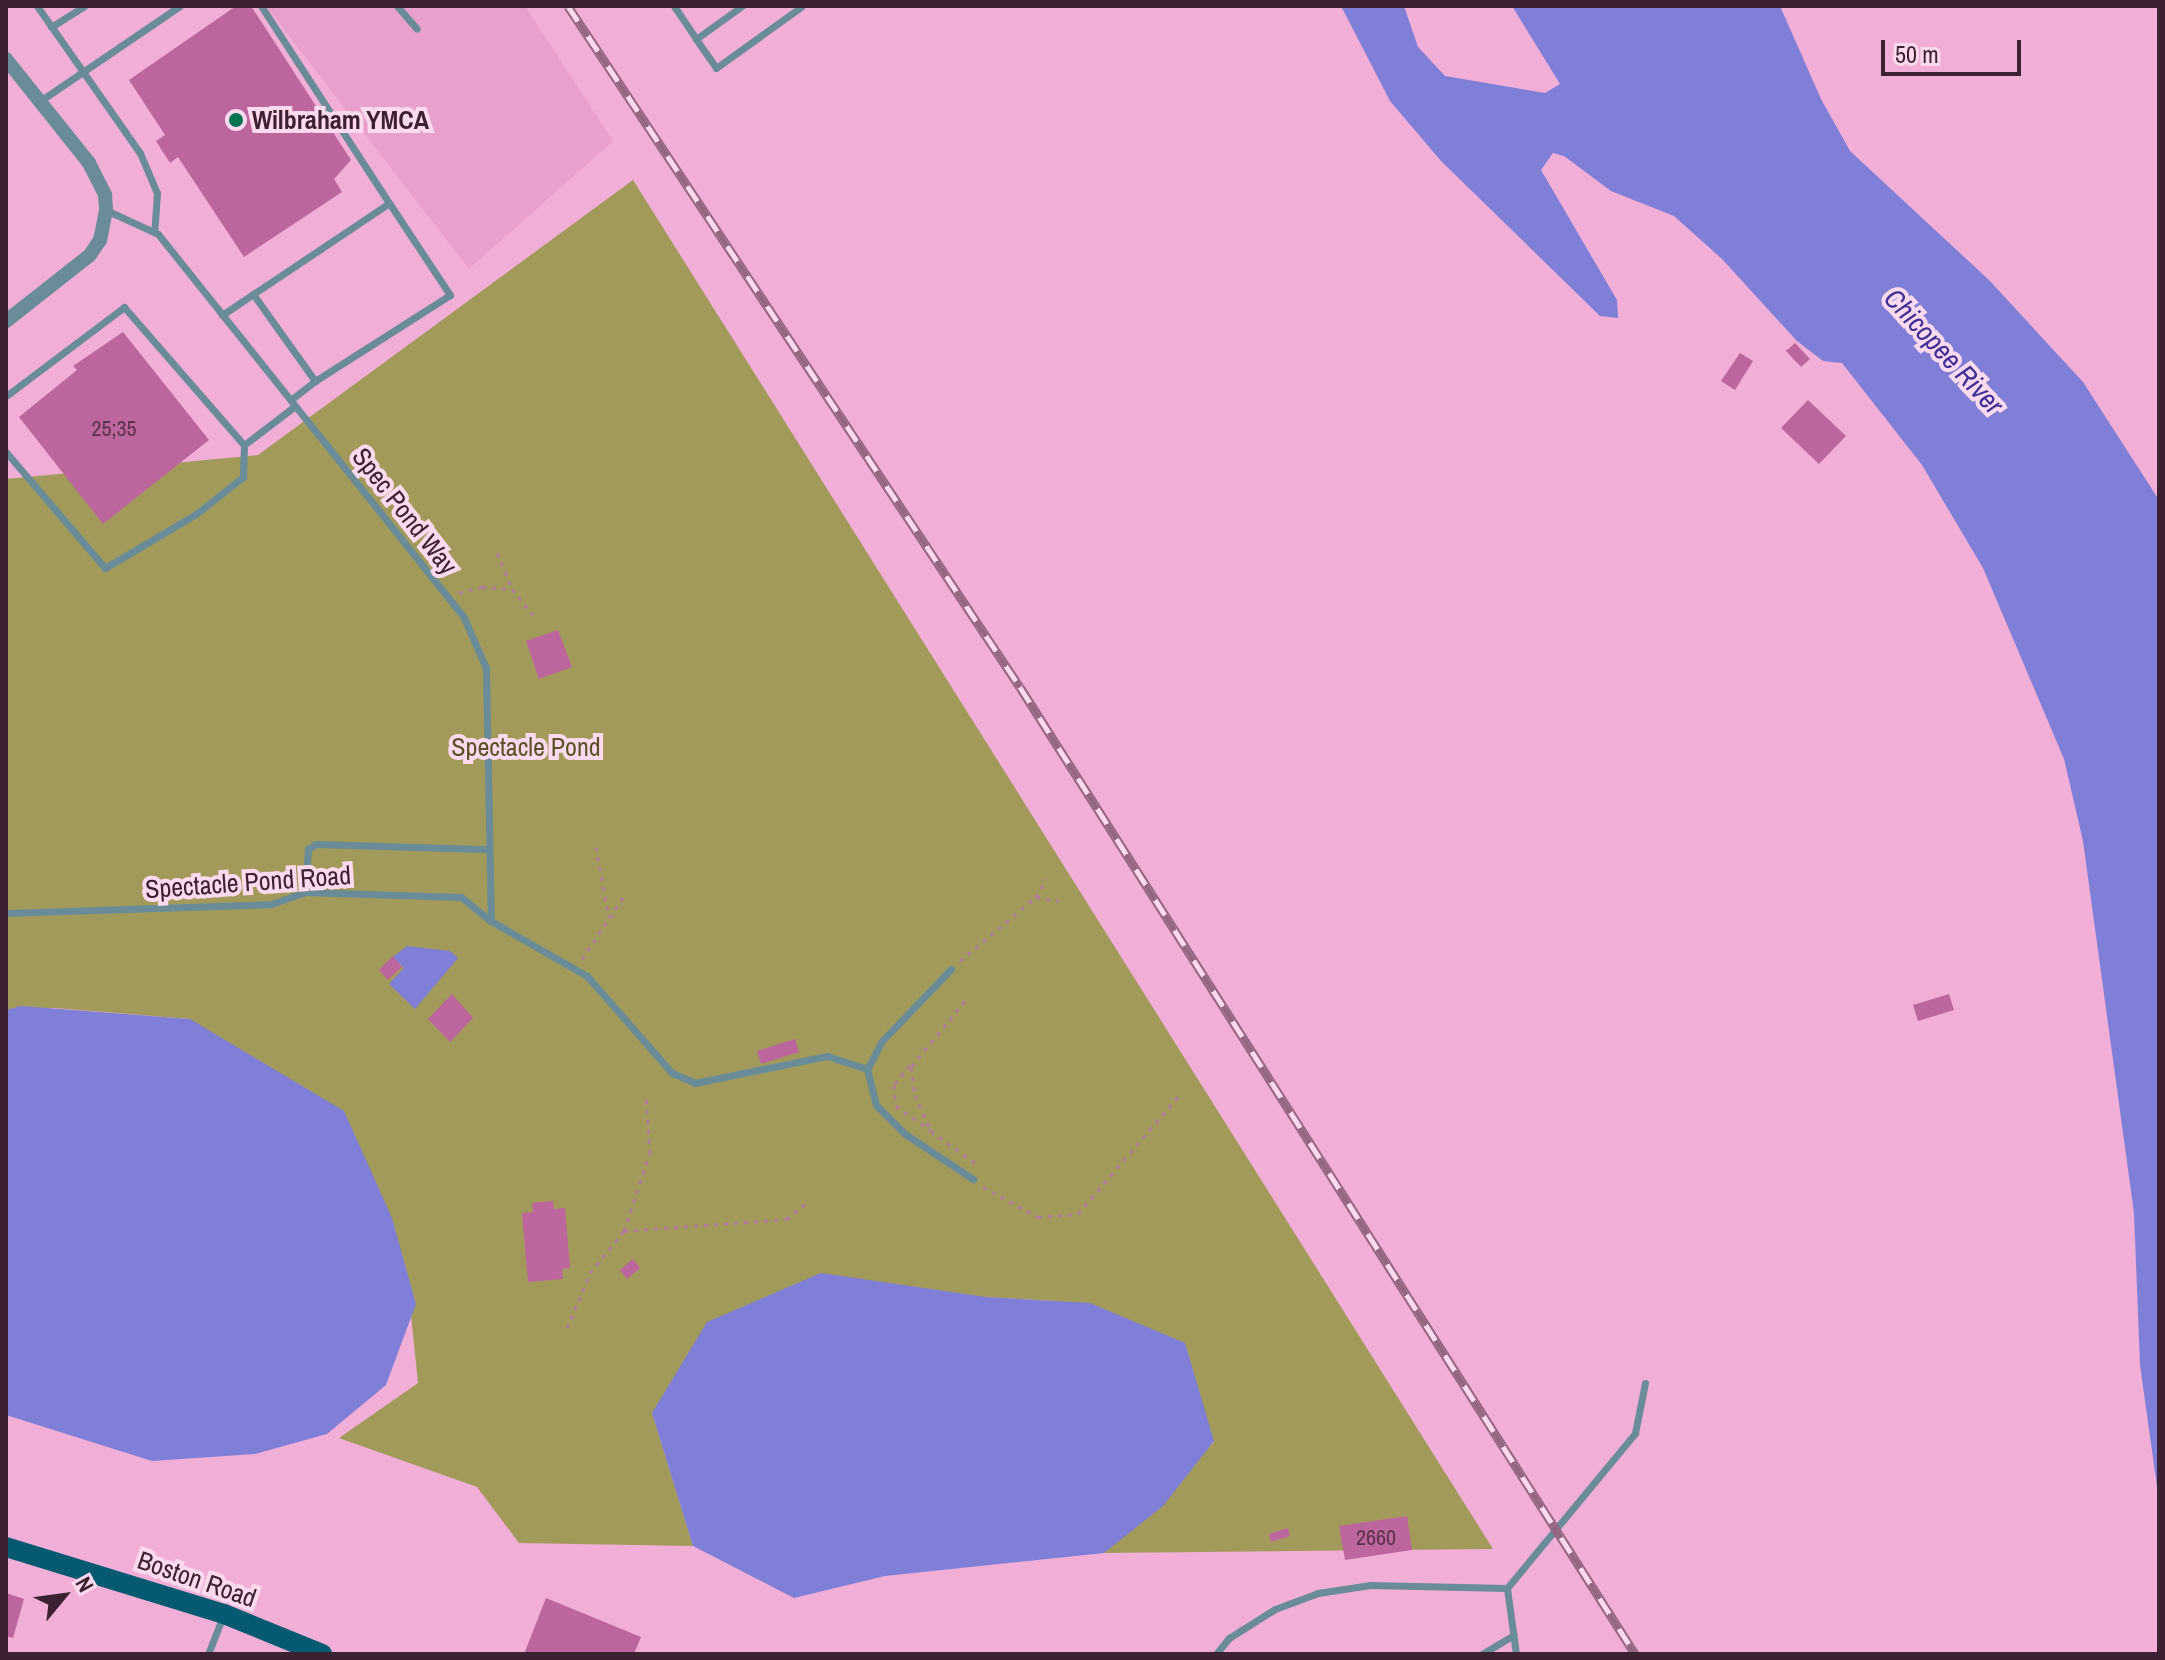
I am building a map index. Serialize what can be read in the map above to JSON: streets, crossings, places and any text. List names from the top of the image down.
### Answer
{
  "streets": {
    "main road": ["Boston Road"],
    "lane": ["Spec Pond Way", "Spectacle Pond Road"]
  },
  "crossings": [
    ["Spec Pond Way", "Spectacle Pond Road"]
  ],
  "water": ["Chicopee River"],
  "parks": ["Spectacle Pond"],
  "places": ["Wilbraham YMCA"],
  "house_numbers": ["25;35", "2660"],
  "scale_bar": "50 m",
  "north": "top right"
}
